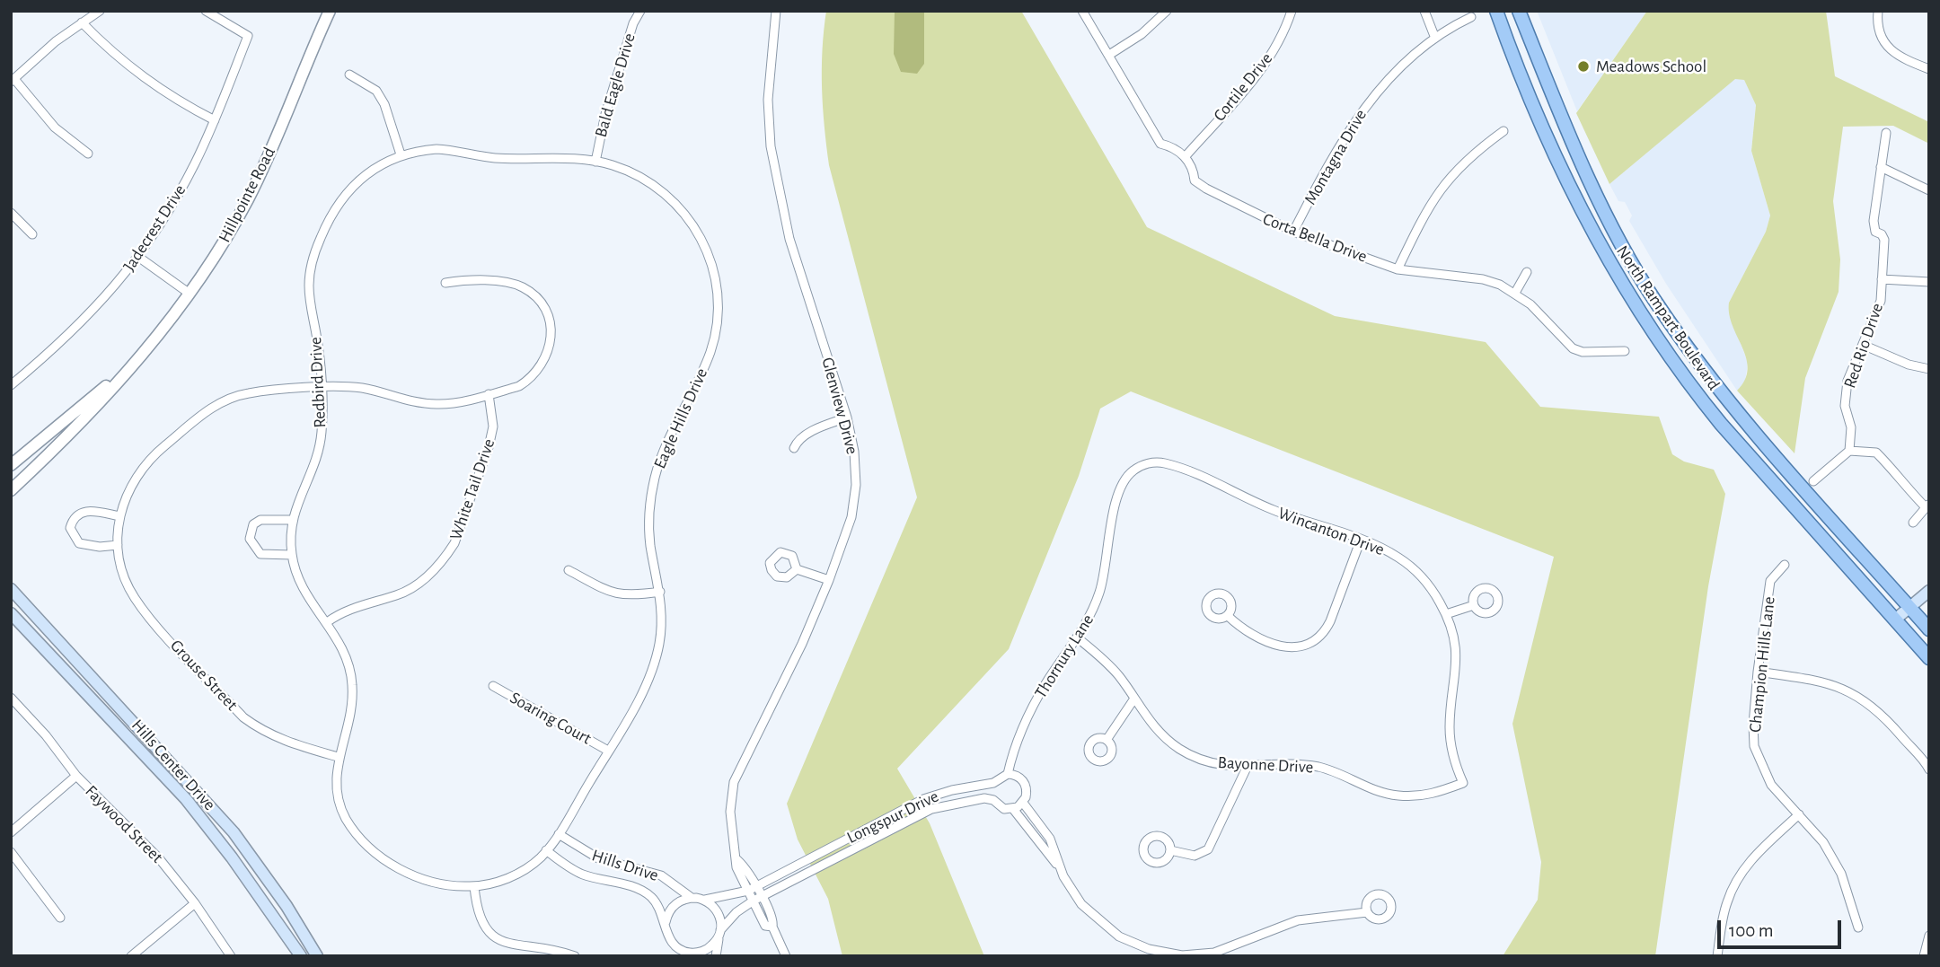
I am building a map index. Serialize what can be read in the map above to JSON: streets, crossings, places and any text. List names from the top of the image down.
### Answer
{
  "streets": {
    "main road": ["North Rampart Boulevard", "Hills Center Drive"],
    "street": [
      "Bald Eagle Drive",
      "Cortile Drive",
      "Montagna Drive",
      "Hillpointe Road",
      "Jadecrest Drive",
      "Corta Bella Drive",
      "Red Rio Drive",
      "Redbird Drive",
      "Glenview Drive",
      "Eagle Hills Drive",
      "White Tail Drive",
      "Wincanton Drive",
      "Thornury Lane",
      "Champion Hills Lane",
      "Grouse Street",
      "Soaring Court",
      "Bayonne Drive",
      "Longspur Drive",
      "Faywood Street",
      "Hills Drive"
    ]
  },
  "crossings": [
    ["Bald Eagle Drive", "Redbird Drive"],
    ["Bald Eagle Drive", "Eagle Hills Drive"],
    ["Cortile Drive", "Corta Bella Drive"],
    ["Montagna Drive", "Corta Bella Drive"],
    ["Redbird Drive", "Eagle Hills Drive"],
    ["Redbird Drive", "White Tail Drive"],
    ["Redbird Drive", "Grouse Street"],
    ["Glenview Drive", "Longspur Drive"],
    ["Eagle Hills Drive", "Soaring Court"],
    ["Eagle Hills Drive", "Hills Drive"],
    ["White Tail Drive", "Grouse Street"],
    ["Wincanton Drive", "Thornury Lane"],
    ["Wincanton Drive", "Bayonne Drive"],
    ["Thornury Lane", "Bayonne Drive"],
    ["Thornury Lane", "Longspur Drive"],
    ["Longspur Drive", "Hills Drive"]
  ],
  "places": ["Meadows School"],
  "scale_bar": "100 m"
}
